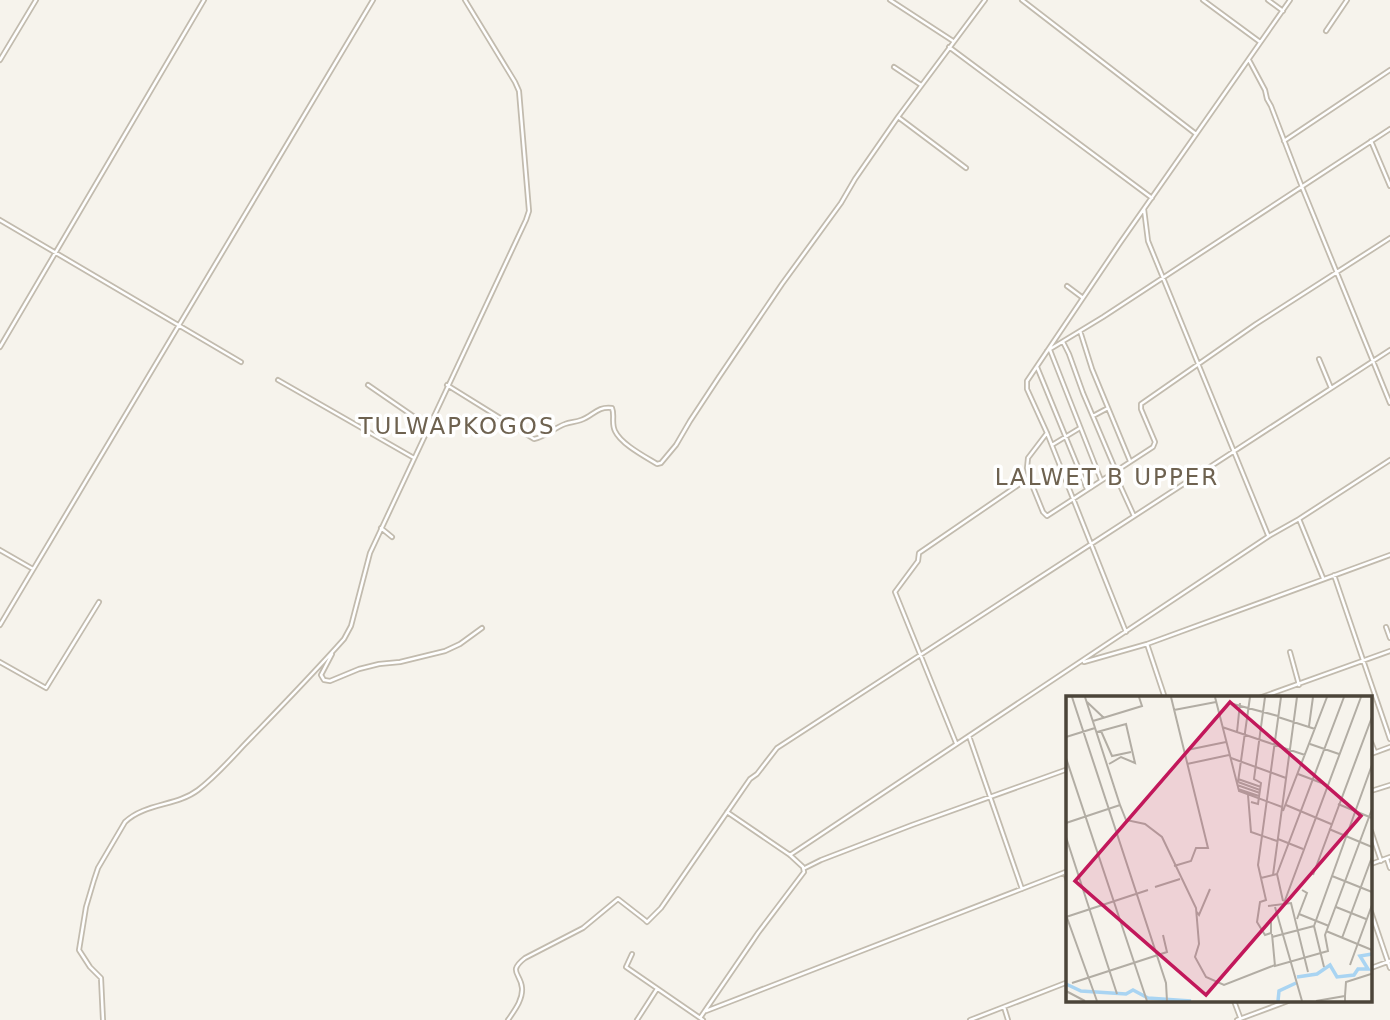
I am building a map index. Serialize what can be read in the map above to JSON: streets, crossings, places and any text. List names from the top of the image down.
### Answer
{
  "districts": ["TULWAPKOGOS", "LALWET B UPPER"]
}
